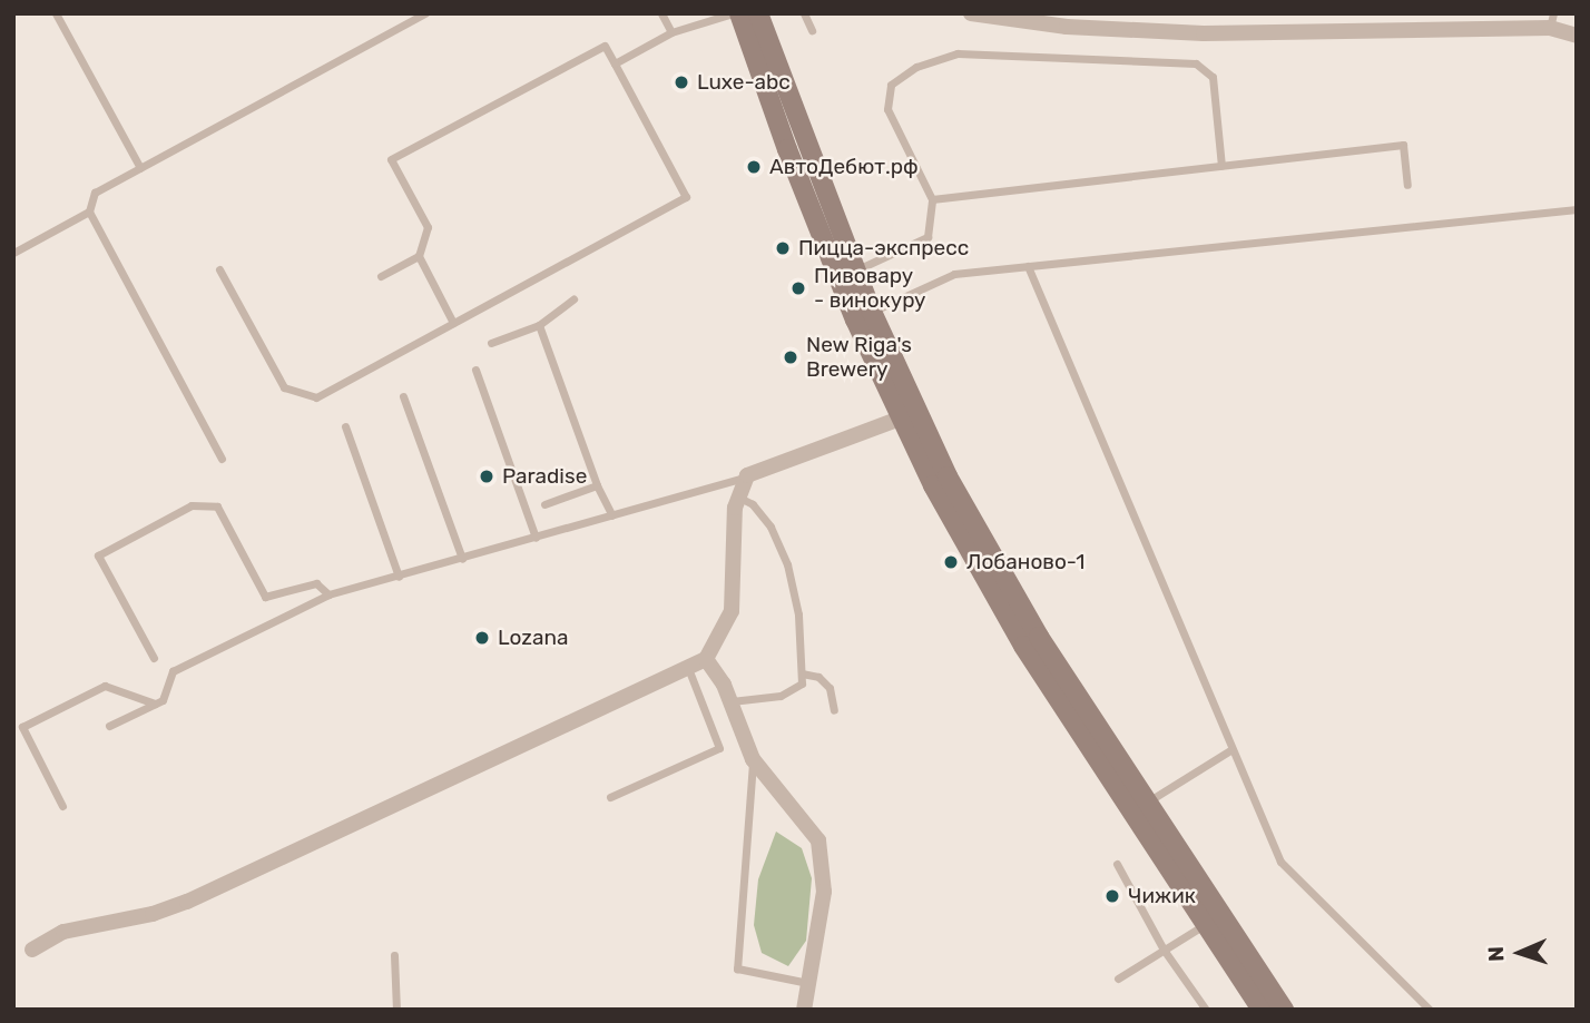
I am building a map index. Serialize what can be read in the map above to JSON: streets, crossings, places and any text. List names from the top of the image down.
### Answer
{
  "places": [
    "Luxe-abc",
    "АвтоДебют.рф",
    "Пицца-экспресс",
    "Пивовару - винокуру",
    "New Riga's Brewery",
    "Paradise",
    "Лобаново-1",
    "Lozana",
    "Чижик"
  ],
  "north": "left"
}
